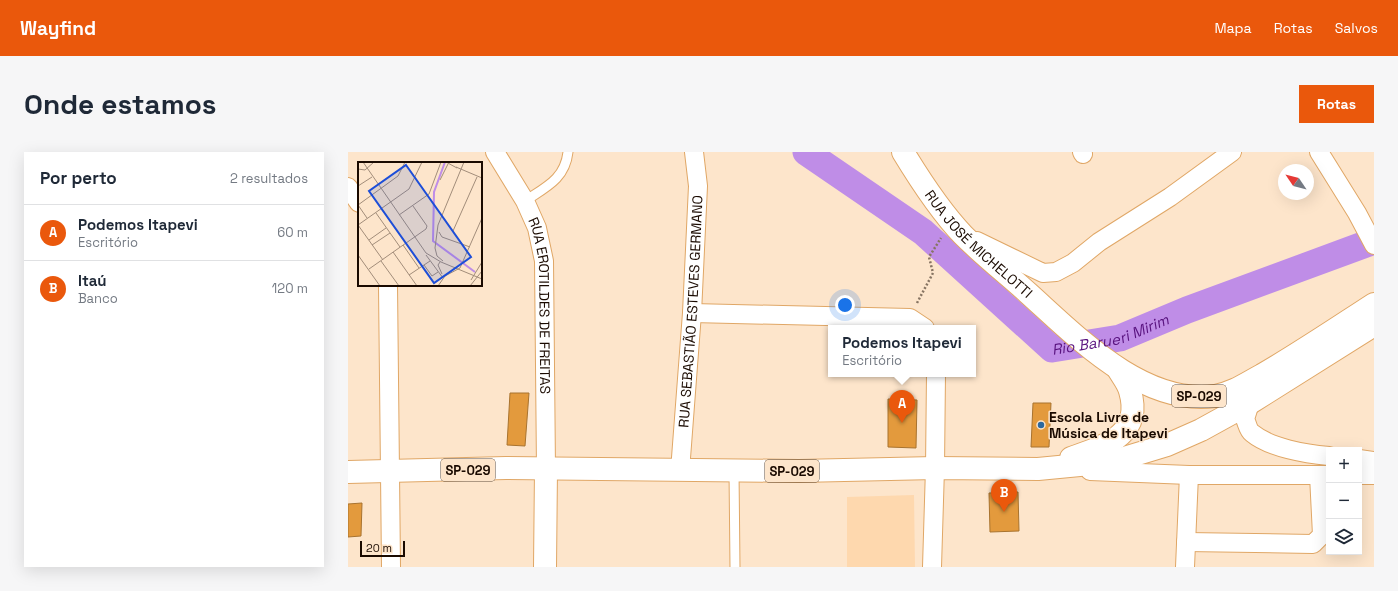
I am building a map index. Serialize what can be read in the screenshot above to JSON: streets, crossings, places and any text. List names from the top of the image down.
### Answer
{
  "streets": {
    "main road": ["RUA JOSÉ MICHELOTTI", "SP-029"],
    "street": ["RUA EROTILDES DE FREITAS", "RUA SEBASTIÃO ESTEVES GERMANO"]
  },
  "crossings": [
    ["RUA JOSÉ MICHELOTTI", "SP-029"],
    ["RUA EROTILDES DE FREITAS", "SP-029"],
    ["RUA SEBASTIÃO ESTEVES GERMANO", "SP-029"]
  ],
  "water": ["Rio Barueri Mirim"],
  "places": ["Escola Livre de Música de Itapevi"],
  "scale_bar": "20 m",
  "north": "top left",
  "page": {
    "header": "Wayfind",
    "nav": ["Mapa", "Rotas", "Salvos"],
    "buttons": "Rotas",
    "title": "Onde estamos",
    "heading": ["Por perto", "2 resultados"],
    "list": [
      {
        "mark": "A",
        "name": "Podemos Itapevi",
        "note": "Escritório",
        "value": "60 m"
      },
      {
        "mark": "B",
        "name": "Itaú",
        "note": "Banco",
        "value": "120 m"
      }
    ],
    "popup": ["Podemos Itapevi", "Escritório"],
    "pins": ["A", "B"],
    "map_buttons": ["+", "−"],
    "scale": "20 m"
  }
}
